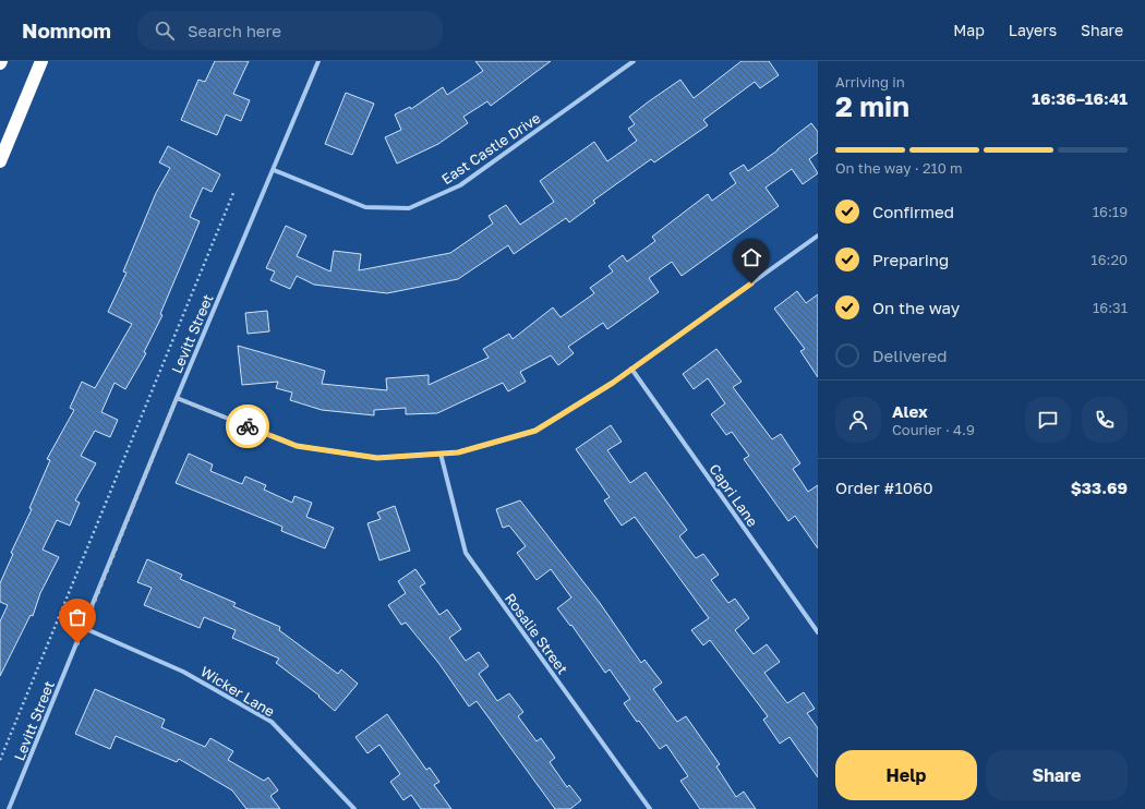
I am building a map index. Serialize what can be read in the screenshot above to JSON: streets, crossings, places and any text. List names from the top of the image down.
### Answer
{
  "streets": {
    "street": [
      "East Castle Drive",
      "Levitt Street",
      "Capri Lane",
      "Rosalie Street",
      "Wicker Lane"
    ]
  },
  "crossings": [
    ["East Castle Drive", "Levitt Street"],
    ["Levitt Street", "Wicker Lane"]
  ],
  "page": {
    "header": "Nomnom",
    "search": "Search here",
    "nav": ["Map", "Layers", "Share"],
    "heading": ["2 min", "Arriving in", "16:36–16:41"],
    "panel": [
      "Alex",
      "Courier · 4.9",
      "Order #1060",
      "$33.69"
    ],
    "bar": "On the way · 210 m",
    "list": [
      ["Confirmed", "16:19"],
      ["Preparing", "16:20"],
      ["On the way", "16:31"],
      "Delivered"
    ],
    "buttons": ["Help", "Share"]
  }
}
